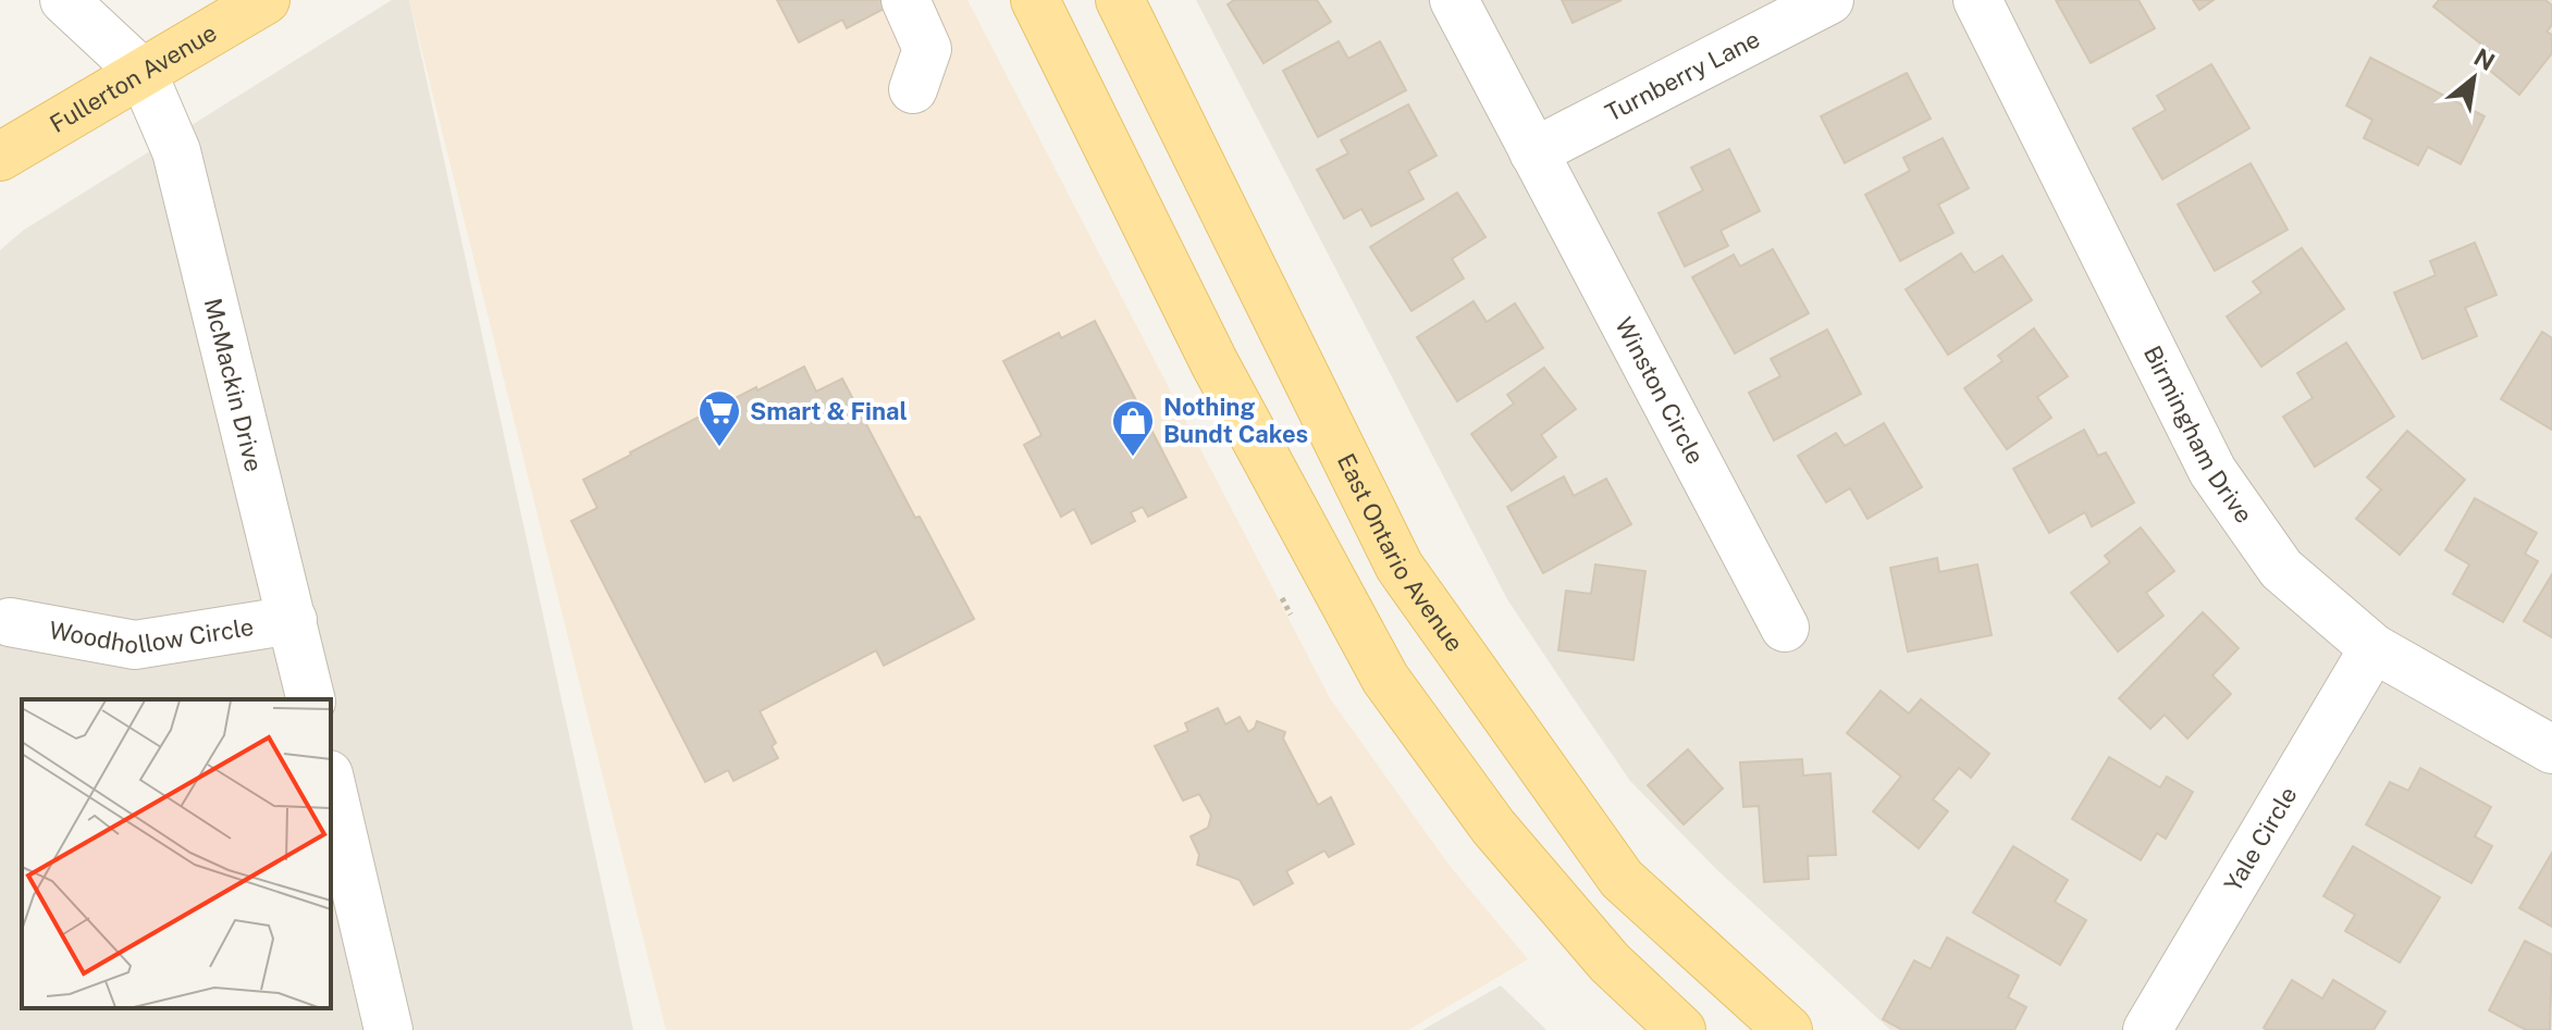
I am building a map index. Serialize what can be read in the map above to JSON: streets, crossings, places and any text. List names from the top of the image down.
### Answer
{
  "streets": {
    "main road": ["Fullerton Avenue", "East Ontario Avenue"],
    "street": [
      "Turnberry Lane",
      "McMackin Drive",
      "Winston Circle",
      "Birmingham Drive",
      "Woodhollow Circle",
      "Yale Circle"
    ]
  },
  "crossings": [
    ["Turnberry Lane", "Winston Circle"],
    ["Fullerton Avenue", "McMackin Drive"],
    ["McMackin Drive", "Woodhollow Circle"],
    ["Birmingham Drive", "Yale Circle"]
  ],
  "places": {
    "supermarket": ["Smart & Final"],
    "shop": ["Nothing Bundt Cakes"]
  },
  "north": "top right"
}
